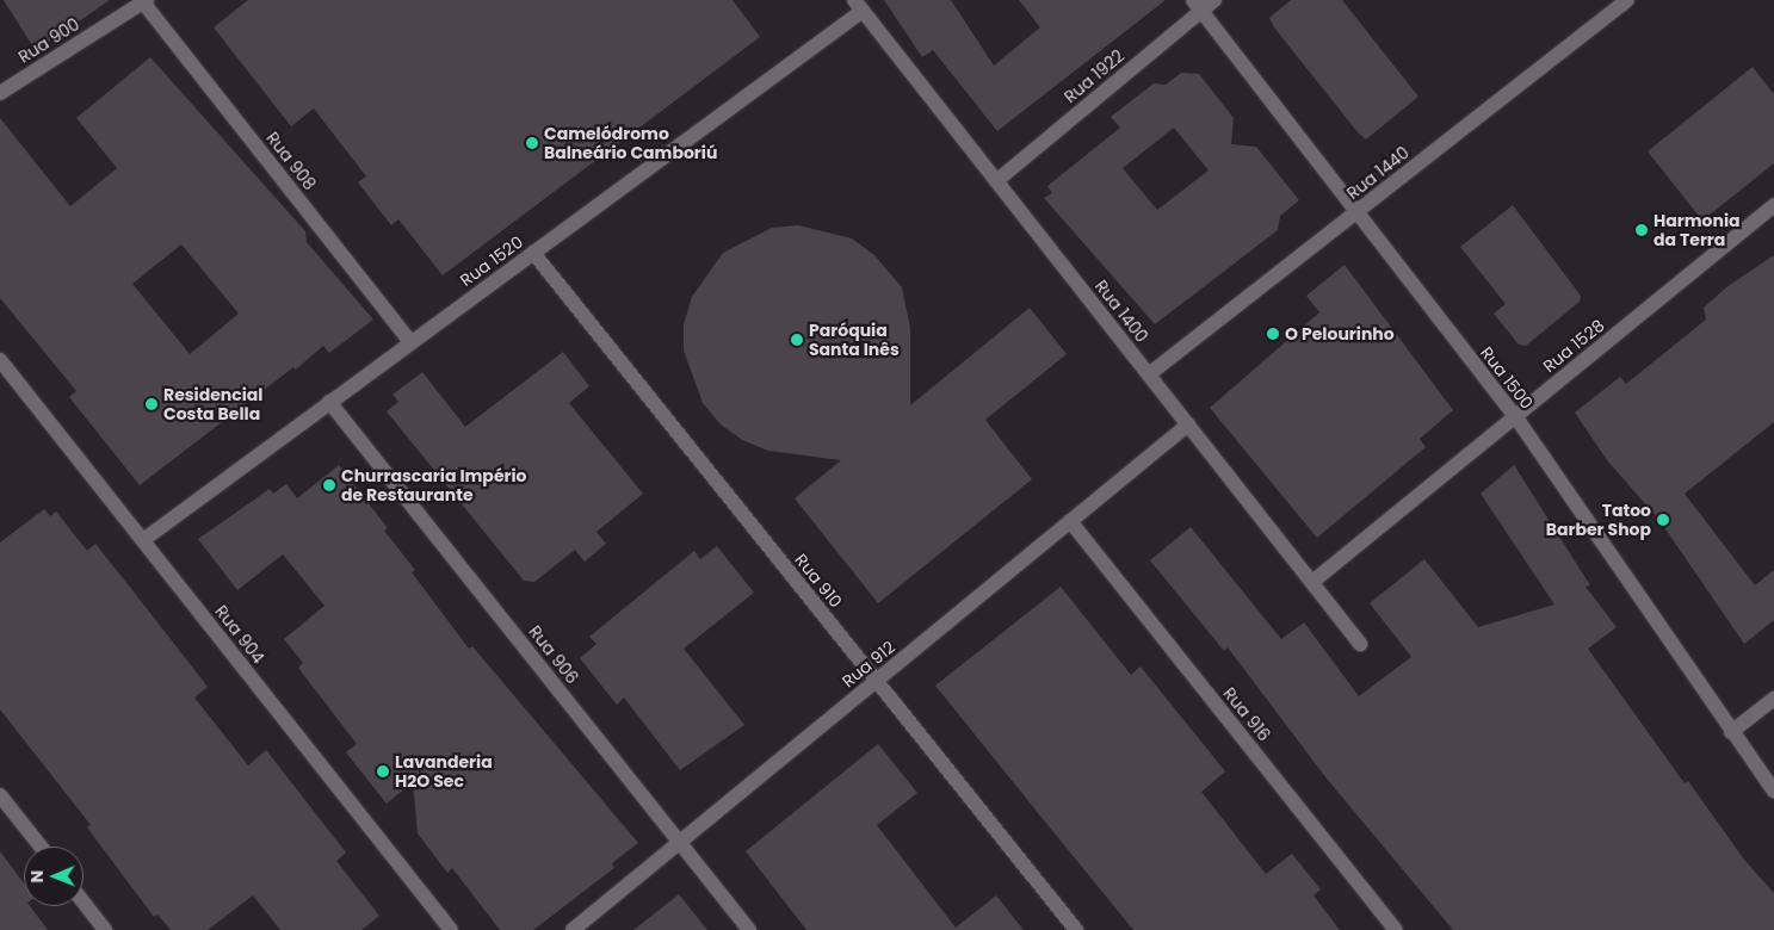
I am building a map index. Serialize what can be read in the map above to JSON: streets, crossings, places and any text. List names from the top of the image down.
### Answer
{
  "streets": {
    "street": [
      "Rua 900",
      "Rua 1922",
      "Rua 908",
      "Rua 1440",
      "Rua 1520",
      "Rua 1400",
      "Rua 1528",
      "Rua 1500",
      "Rua 910",
      "Rua 904",
      "Rua 906",
      "Rua 912",
      "Rua 916"
    ]
  },
  "crossings": [
    ["Rua 900", "Rua 908"],
    ["Rua 1922", "Rua 1400"],
    ["Rua 1922", "Rua 1500"],
    ["Rua 908", "Rua 1520"],
    ["Rua 1440", "Rua 1400"],
    ["Rua 1440", "Rua 1500"],
    ["Rua 1520", "Rua 1400"],
    ["Rua 1520", "Rua 910"],
    ["Rua 1520", "Rua 904"],
    ["Rua 1520", "Rua 906"],
    ["Rua 1400", "Rua 1528"],
    ["Rua 1400", "Rua 912"],
    ["Rua 1528", "Rua 1500"],
    ["Rua 910", "Rua 912"],
    ["Rua 906", "Rua 912"],
    ["Rua 912", "Rua 916"]
  ],
  "places": [
    "Camelódromo Balneário Camboriú",
    "Harmonia da Terra",
    "O Pelourinho",
    "Paróquia Santa Inês",
    "Residencial Costa Bella",
    "Churrascaria Império de Restaurante",
    "Tatoo Barber Shop",
    "Lavanderia H2O Sec"
  ],
  "north": "left"
}
